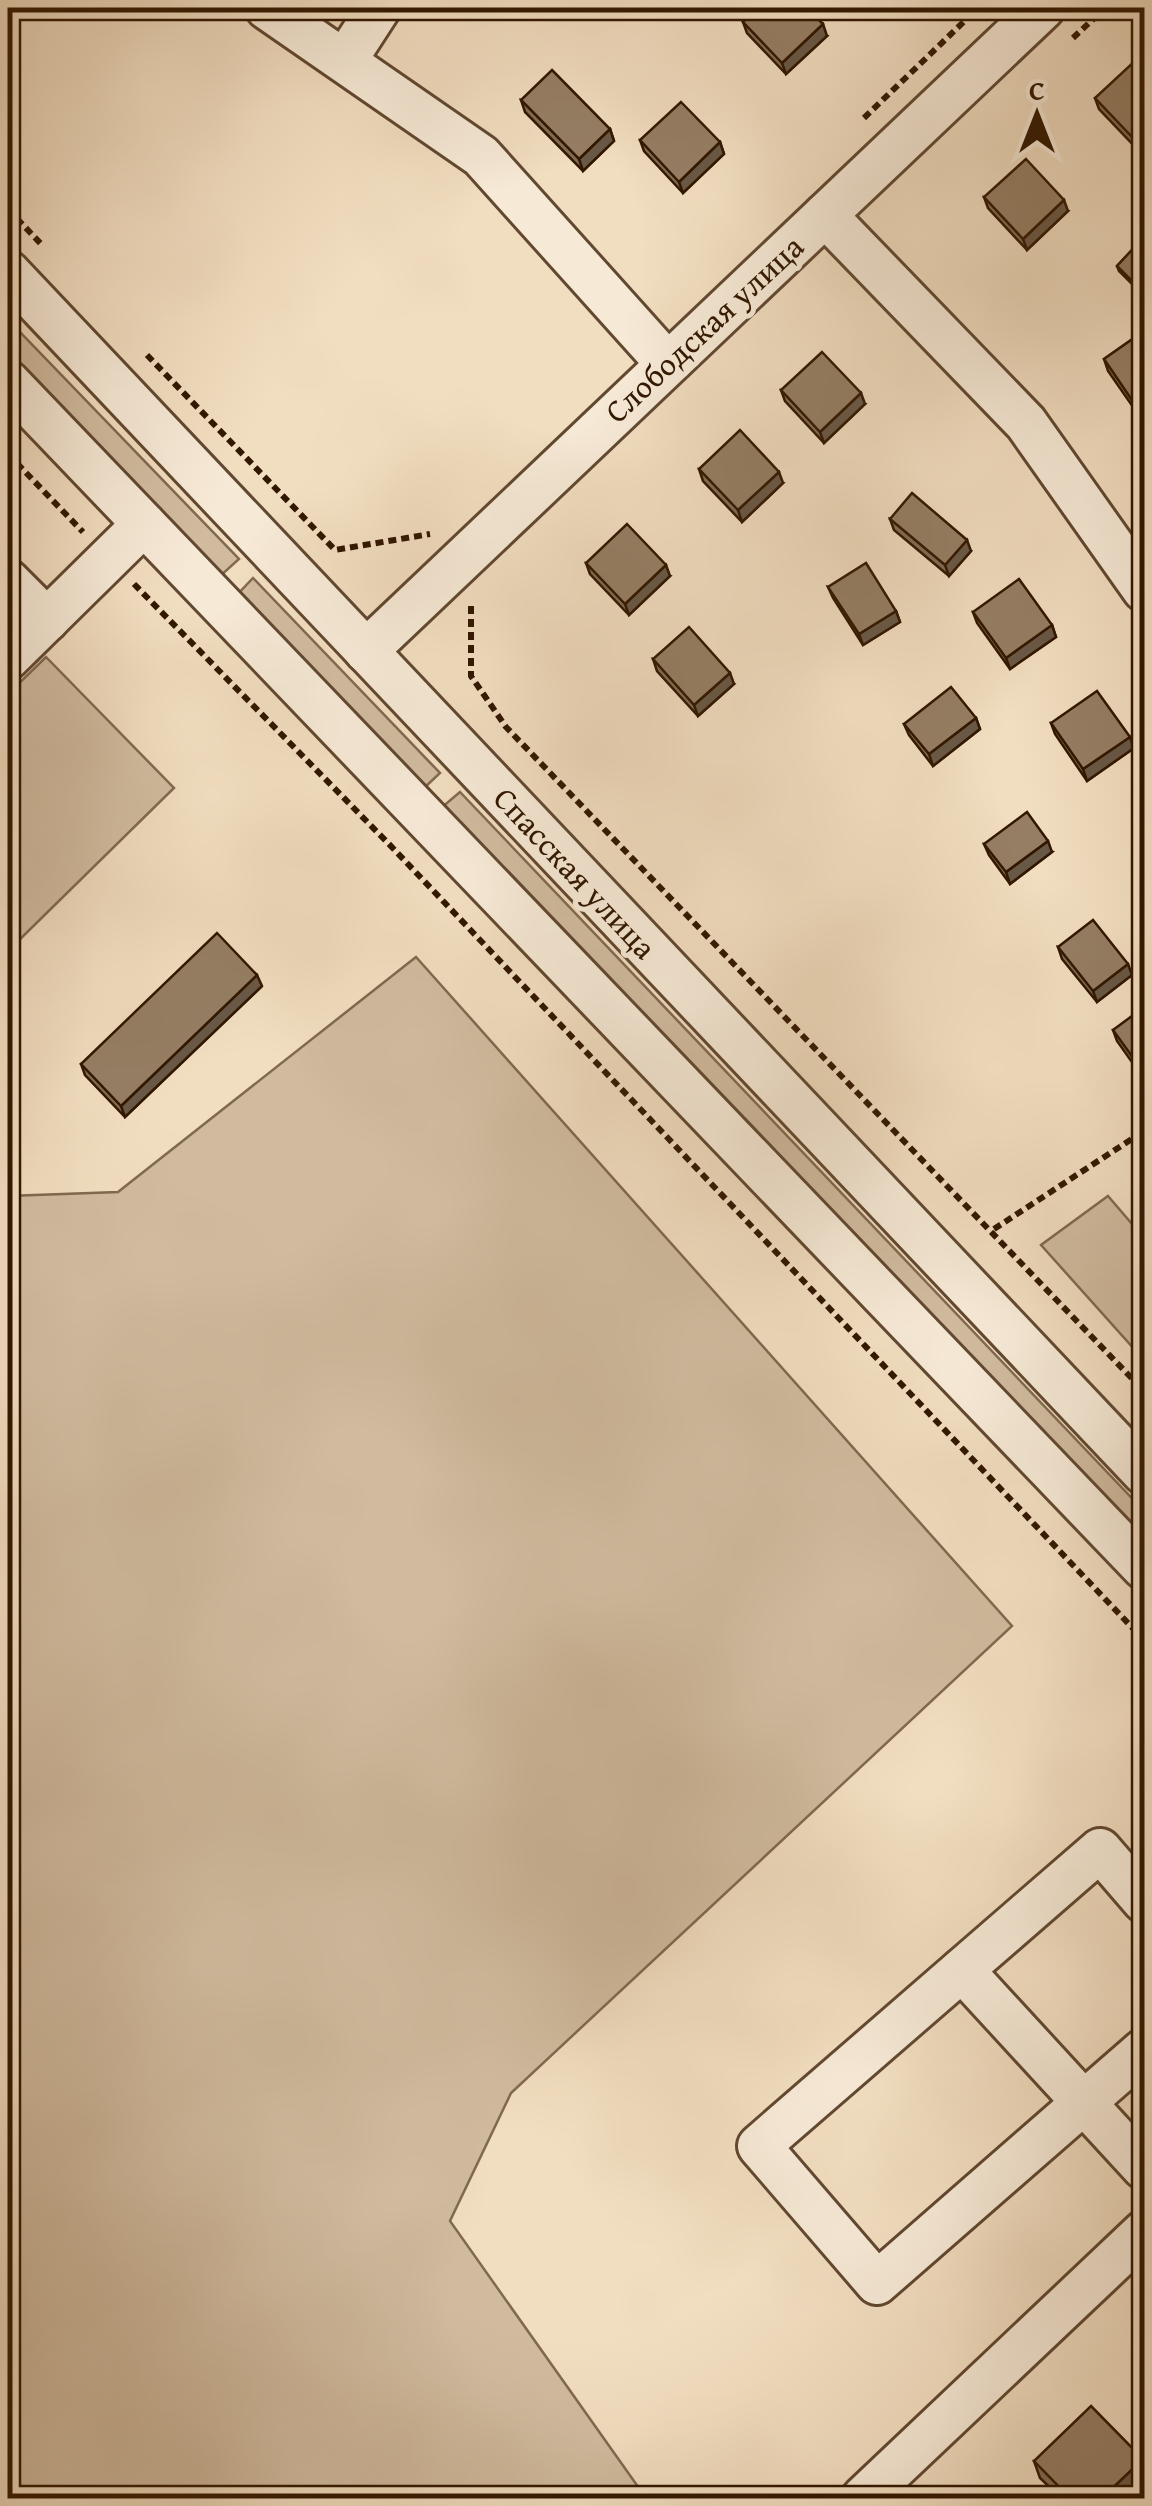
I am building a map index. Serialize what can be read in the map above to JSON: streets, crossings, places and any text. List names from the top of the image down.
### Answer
{
  "streets": {
    "street": ["Слободская улица", "Спасская улица"]
  },
  "crossings": [
    ["Слободская улица", "Спасская улица"]
  ],
  "north": "top"
}
